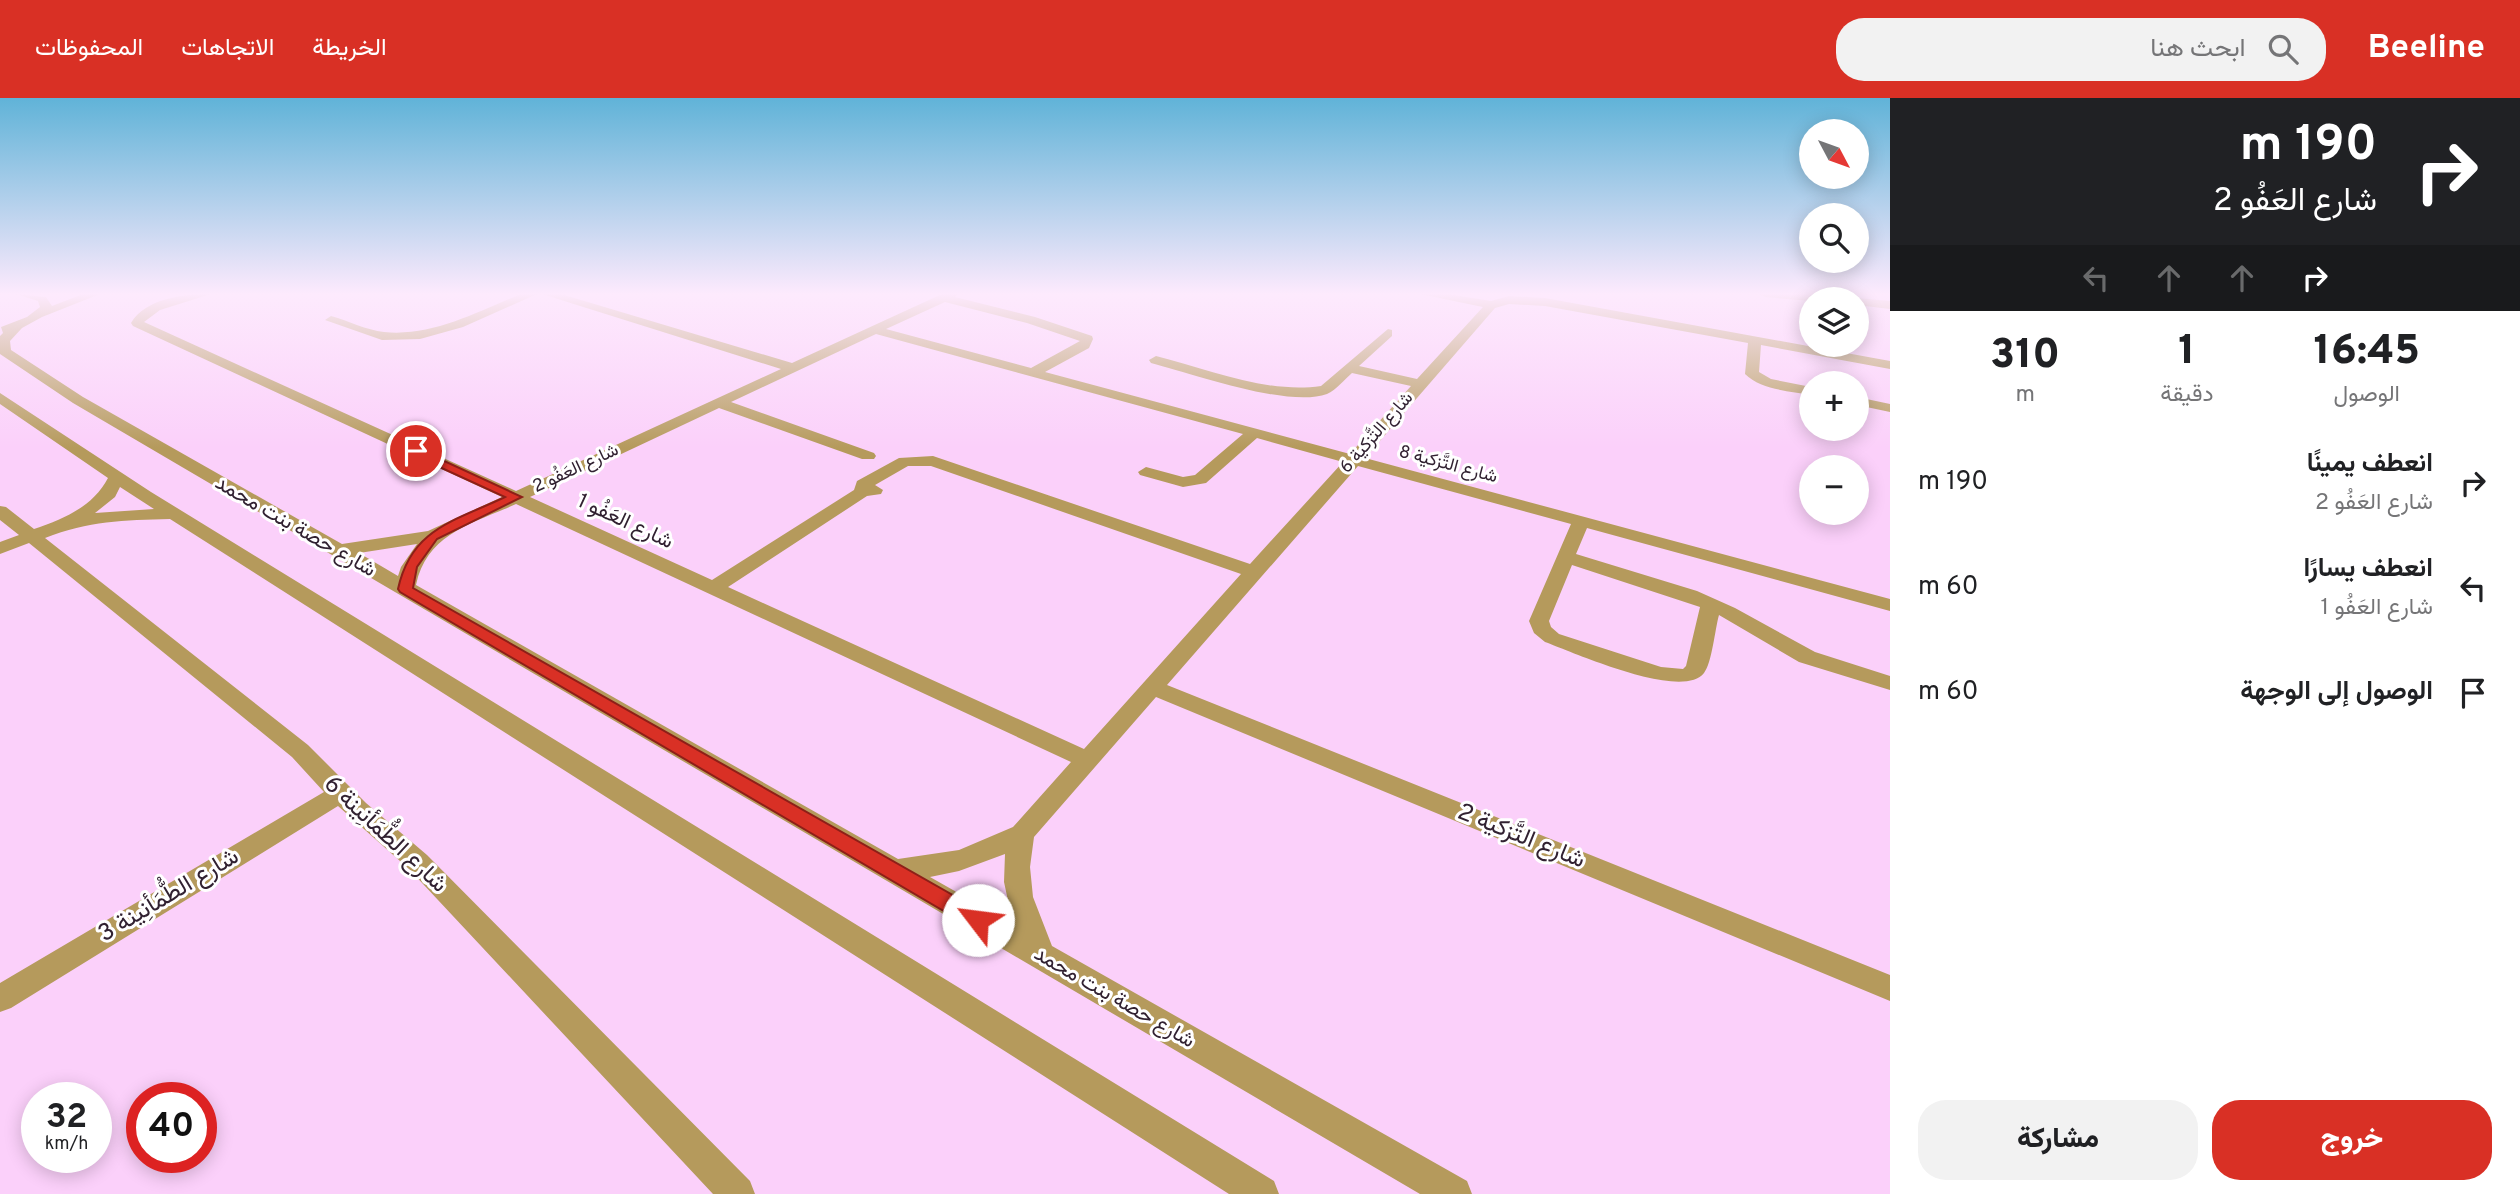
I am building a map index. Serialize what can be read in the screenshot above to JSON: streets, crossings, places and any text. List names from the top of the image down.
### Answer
{
  "streets": {
    "street": [
      "شارع التَّزكية 6",
      "شارع التَّزكية 8",
      "شارع العَفُو 2",
      "شارع العَفُو 1",
      "شارع حصة بنت محمد",
      "شارع الطُّمَأنِينة 6",
      "شارع التَّزكية 2",
      "شارع الطُّمَأنِينة 3"
    ]
  },
  "crossings": [
    ["شارع التَّزكية 6", "شارع التَّزكية 8"],
    ["شارع التَّزكية 6", "شارع العَفُو 1"],
    ["شارع التَّزكية 6", "شارع حصة بنت محمد"],
    ["شارع التَّزكية 6", "شارع التَّزكية 2"],
    ["شارع العَفُو 2", "شارع العَفُو 1"],
    ["شارع العَفُو 2", "شارع حصة بنت محمد"],
    ["شارع الطُّمَأنِينة 6", "شارع الطُّمَأنِينة 3"]
  ],
  "north": "bottom right",
  "page": {
    "header": "Beeline",
    "search": "ابحث هنا",
    "nav": ["الخريطة", "الاتجاهات", "المحفوظات"],
    "turn": ["190 m", "شارع العَفُو 2"],
    "map_buttons": ["+", "−"],
    "eta": [
      "16:45",
      "الوصول",
      "1",
      "دقيقة",
      "310",
      "m"
    ],
    "list": [
      {
        "name": "انعطف يمينًا",
        "note": "شارع العَفُو 2",
        "value": "190 m"
      },
      {
        "name": "انعطف يسارًا",
        "note": "شارع العَفُو 1",
        "value": "60 m"
      },
      {
        "name": "الوصول إلى الوجهة",
        "value": "60 m"
      }
    ],
    "speed": "32 km/h",
    "limit": "40",
    "buttons": ["خروج", "مشاركة"]
  }
}
